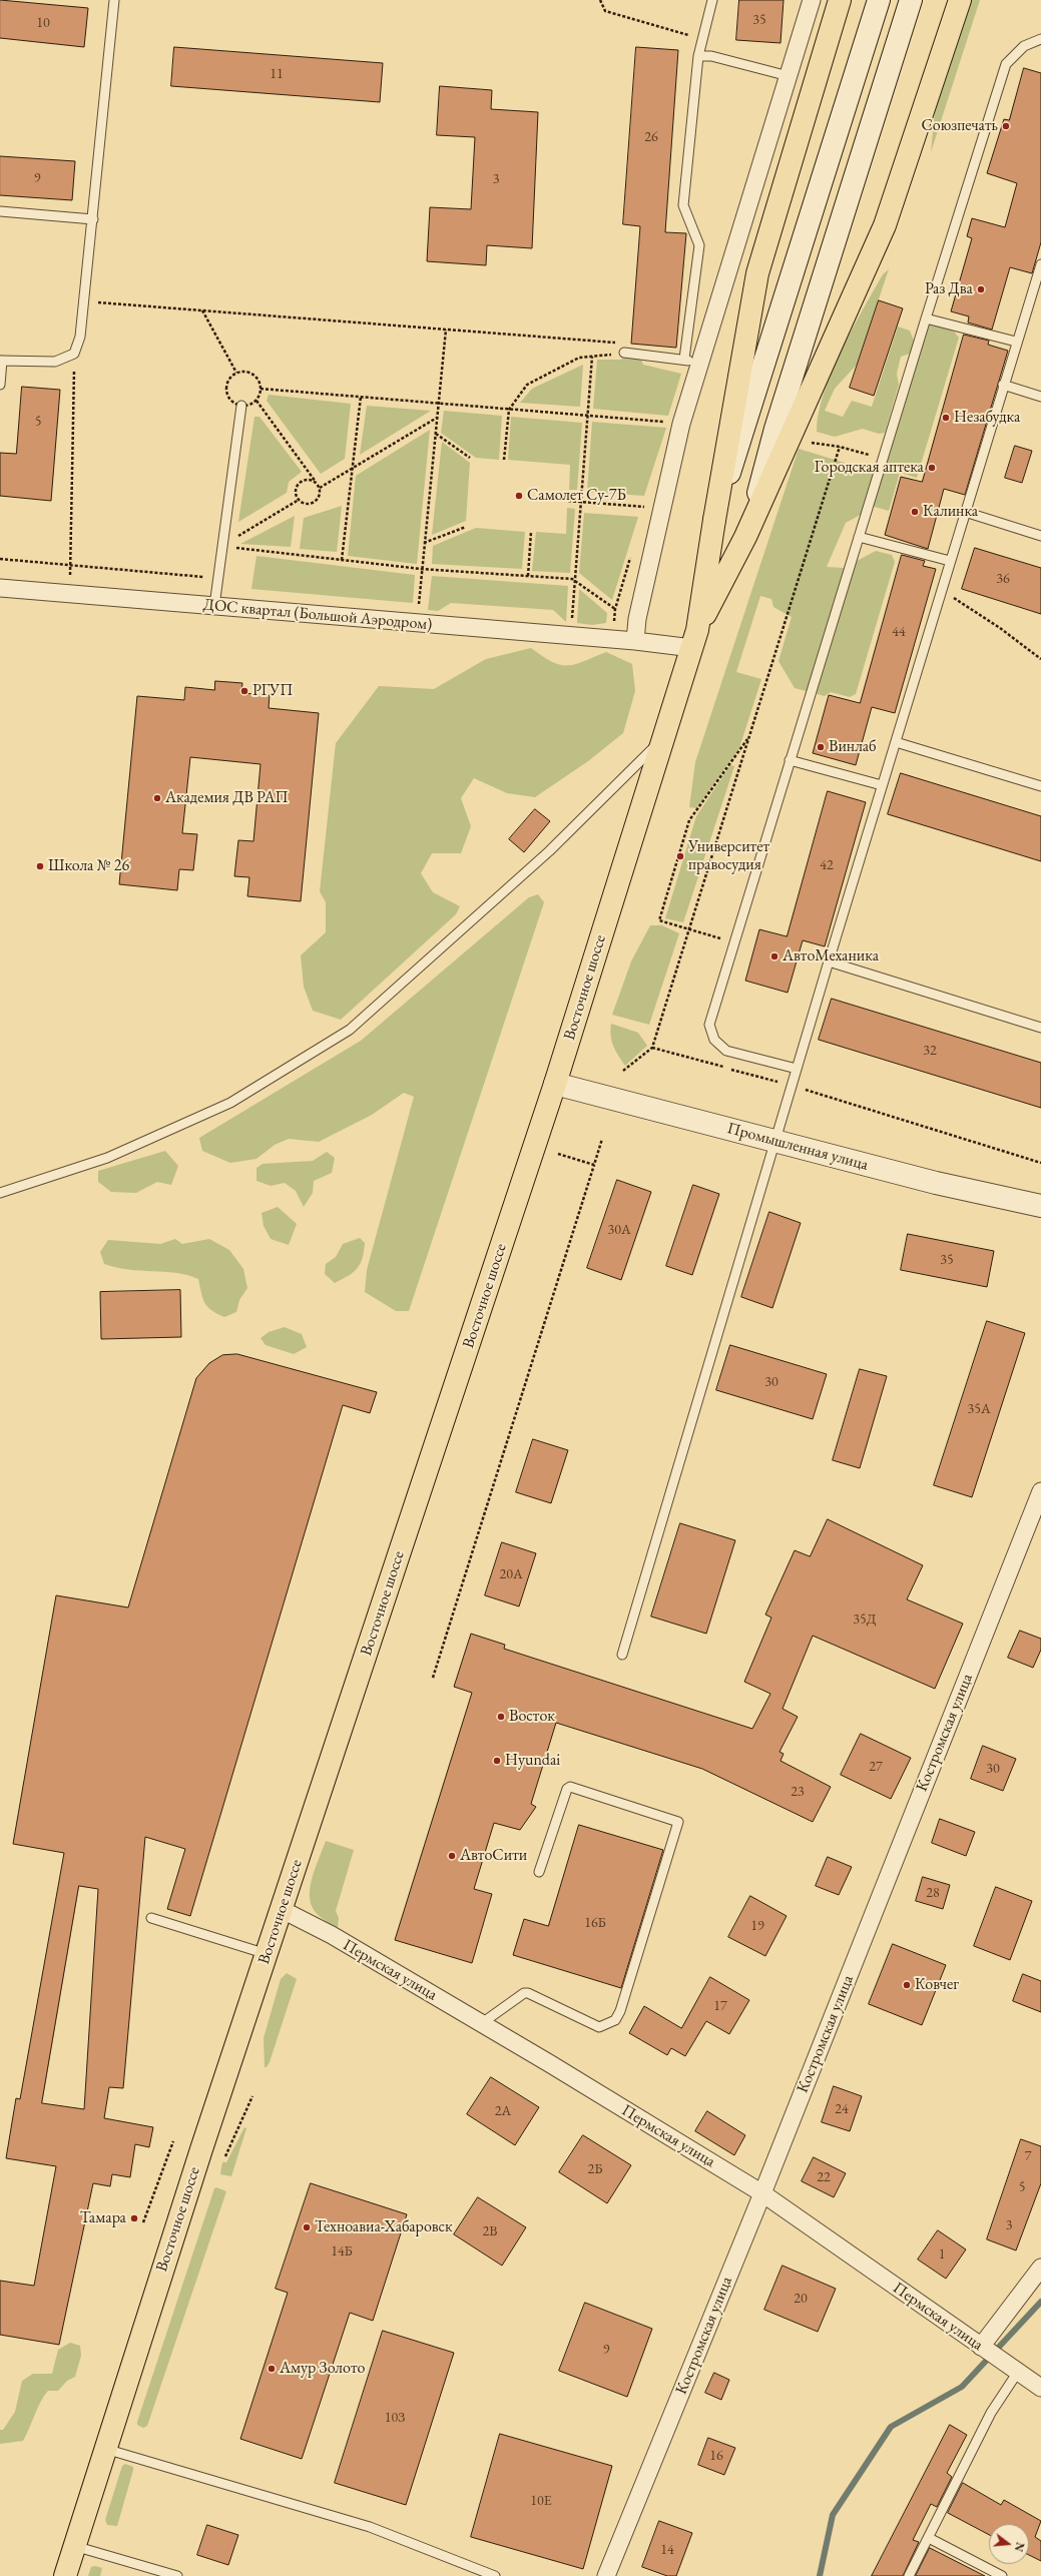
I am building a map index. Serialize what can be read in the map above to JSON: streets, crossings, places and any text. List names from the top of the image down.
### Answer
{
  "streets": {
    "main road": ["Восточное шоссе", "Промышленная улица"],
    "street": ["ДОС квартал (Большой Аэродром)", "Костромская улица", "Пермская улица"]
  },
  "crossings": [
    ["ДОС квартал (Большой Аэродром)", "Восточное шоссе"],
    ["Восточное шоссе", "Промышленная улица"],
    ["Восточное шоссе", "Пермская улица"],
    ["Костромская улица", "Пермская улица"]
  ],
  "places": [
    "Союзпечать",
    "Раз Два",
    "Незабудка",
    "Городская аптека",
    "Самолет Су-7Б",
    "Калинка",
    "РГУП",
    "Винлаб",
    "Академия ДВ РАП",
    "Университет правосудия",
    "Школа № 26",
    "АвтоМеханика",
    "Восток",
    "Hyundai",
    "АвтоСити",
    "Ковчег",
    "Тамара",
    "Техноавиа-Хабаровск",
    "Амур Золото"
  ],
  "house_numbers": [
    "35",
    "10",
    "11",
    "26",
    "9",
    "3",
    "5",
    "36",
    "44",
    "42",
    "32",
    "30А",
    "35",
    "30",
    "35А",
    "20А",
    "35Д",
    "27",
    "30",
    "23",
    "28",
    "16Б",
    "19",
    "17",
    "24",
    "2А",
    "7",
    "2Б",
    "22",
    "5",
    "3",
    "2В",
    "14Б",
    "1",
    "20",
    "9",
    "10З",
    "16",
    "10Е",
    "14"
  ],
  "north": "right"
}
